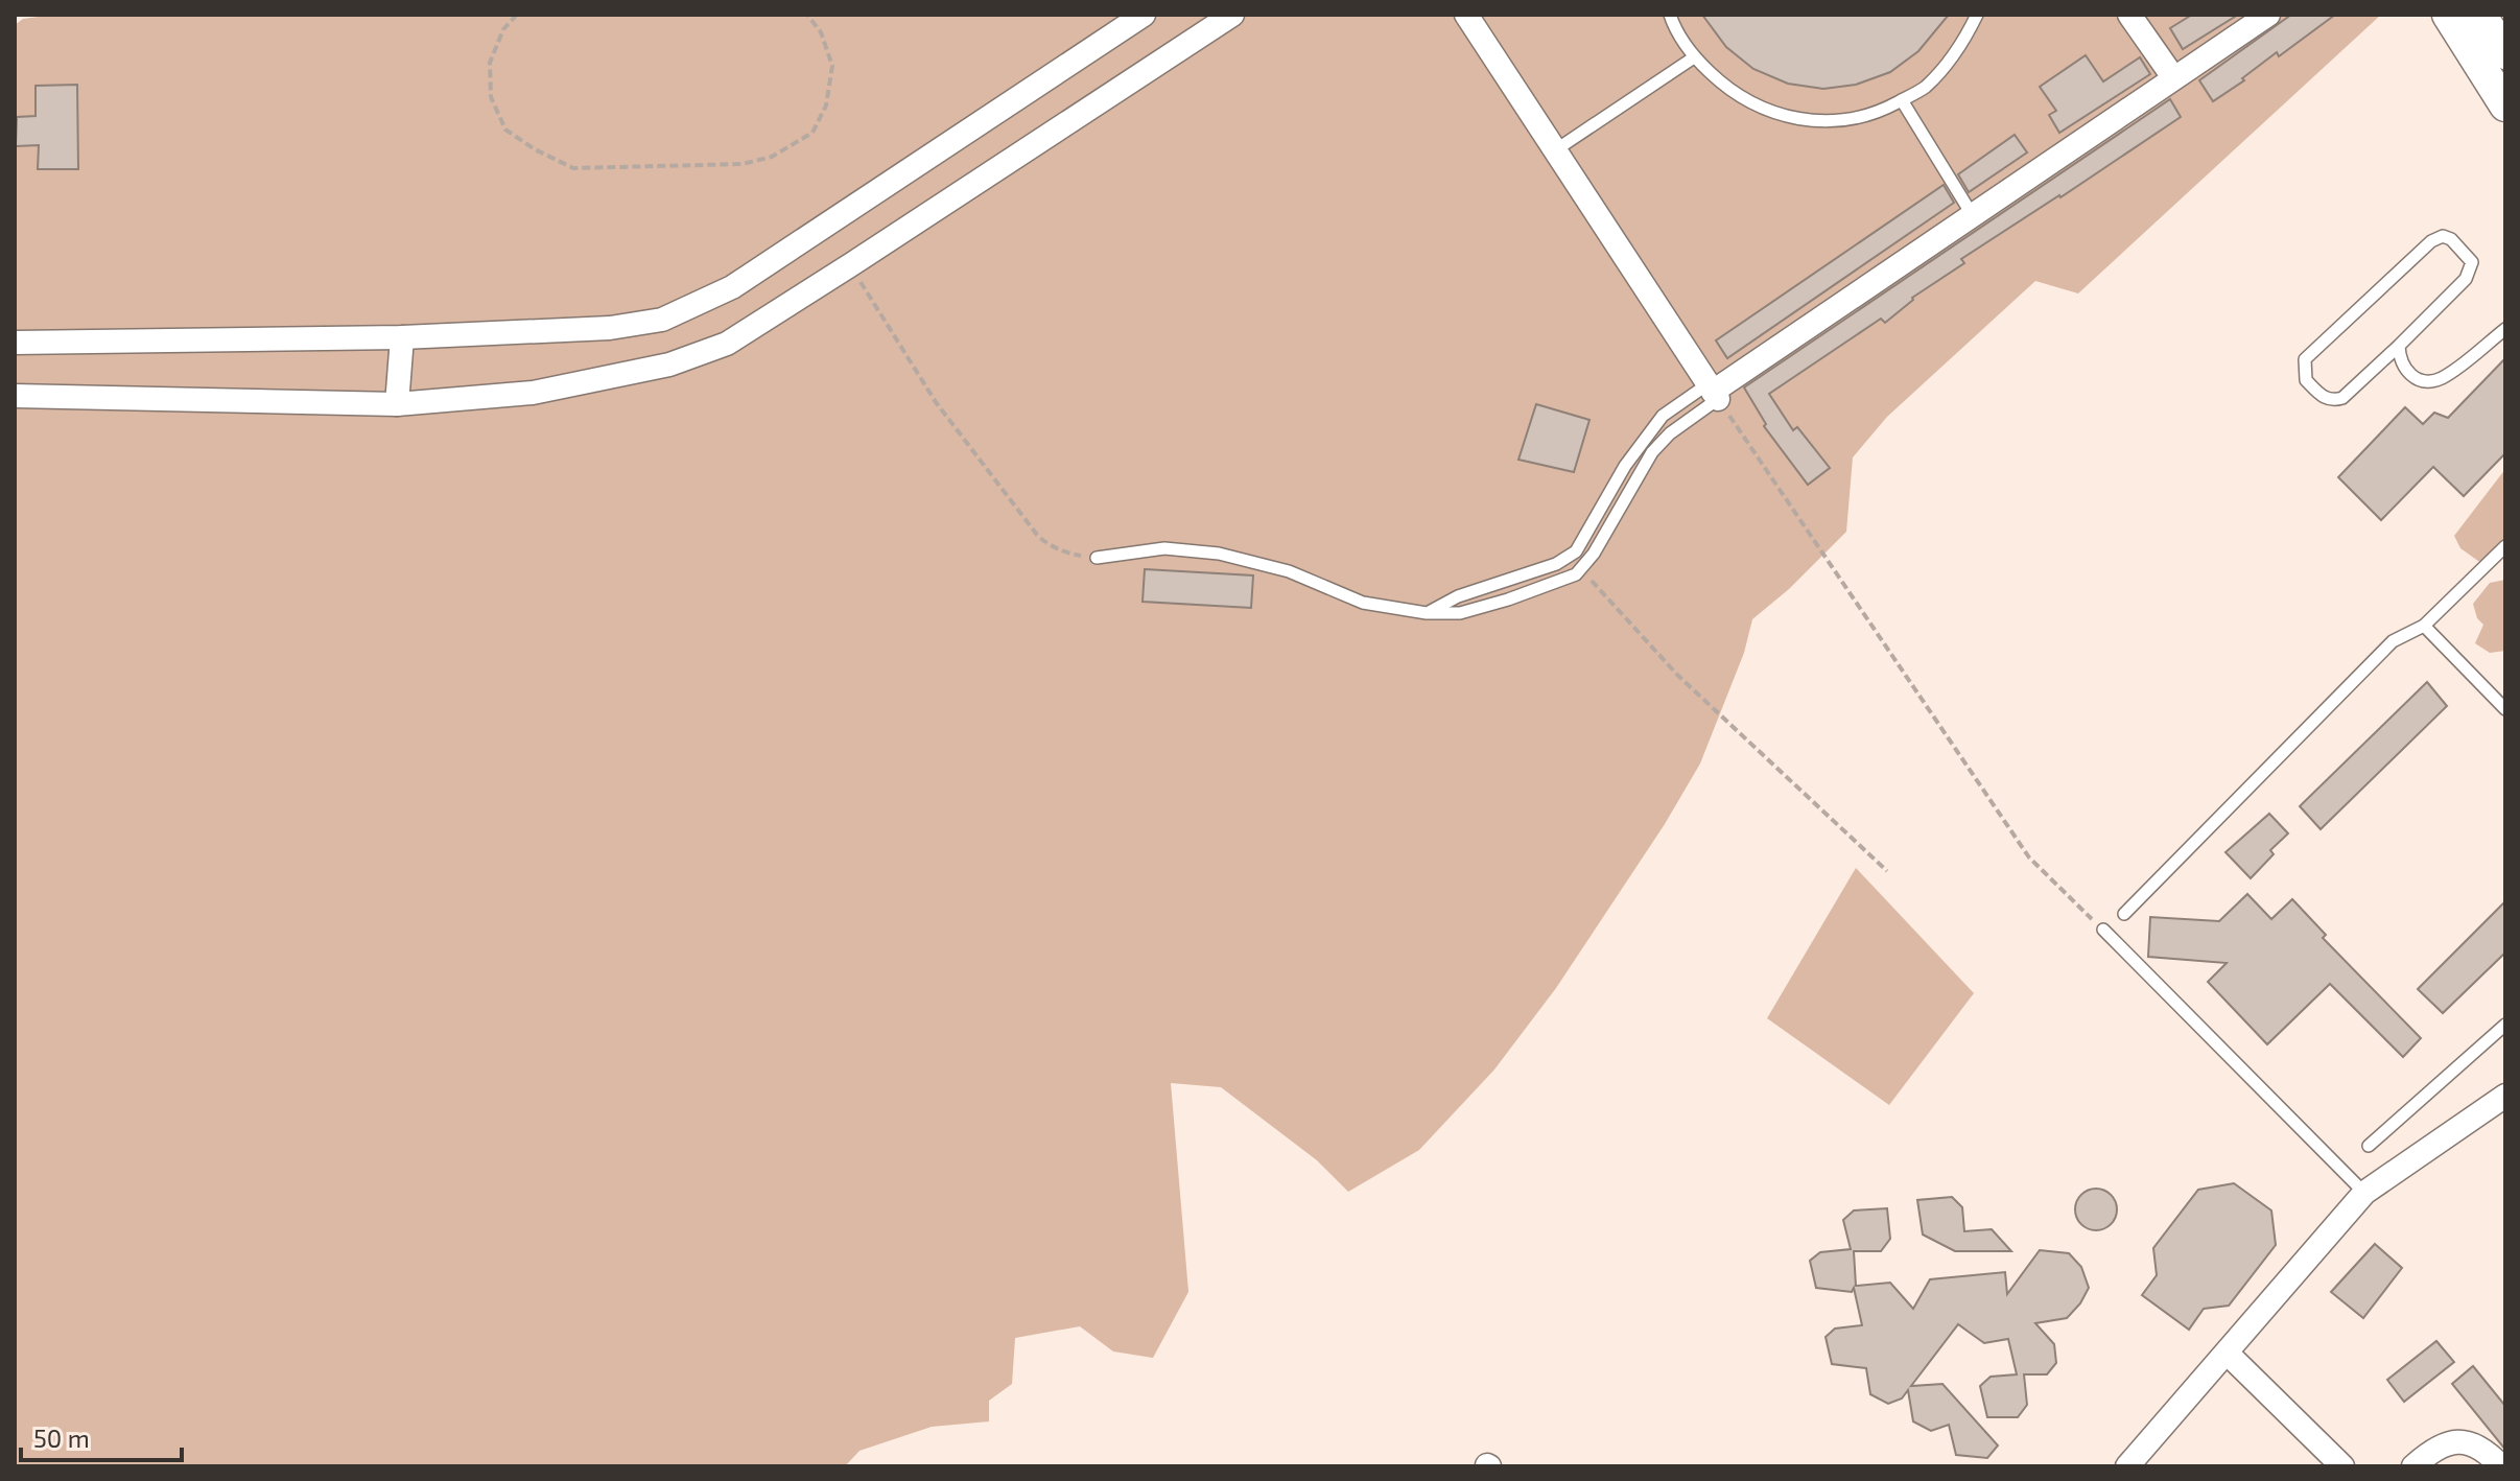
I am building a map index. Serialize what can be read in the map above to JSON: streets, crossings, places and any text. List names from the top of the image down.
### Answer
{
  "scale_bar": "50 m"
}
